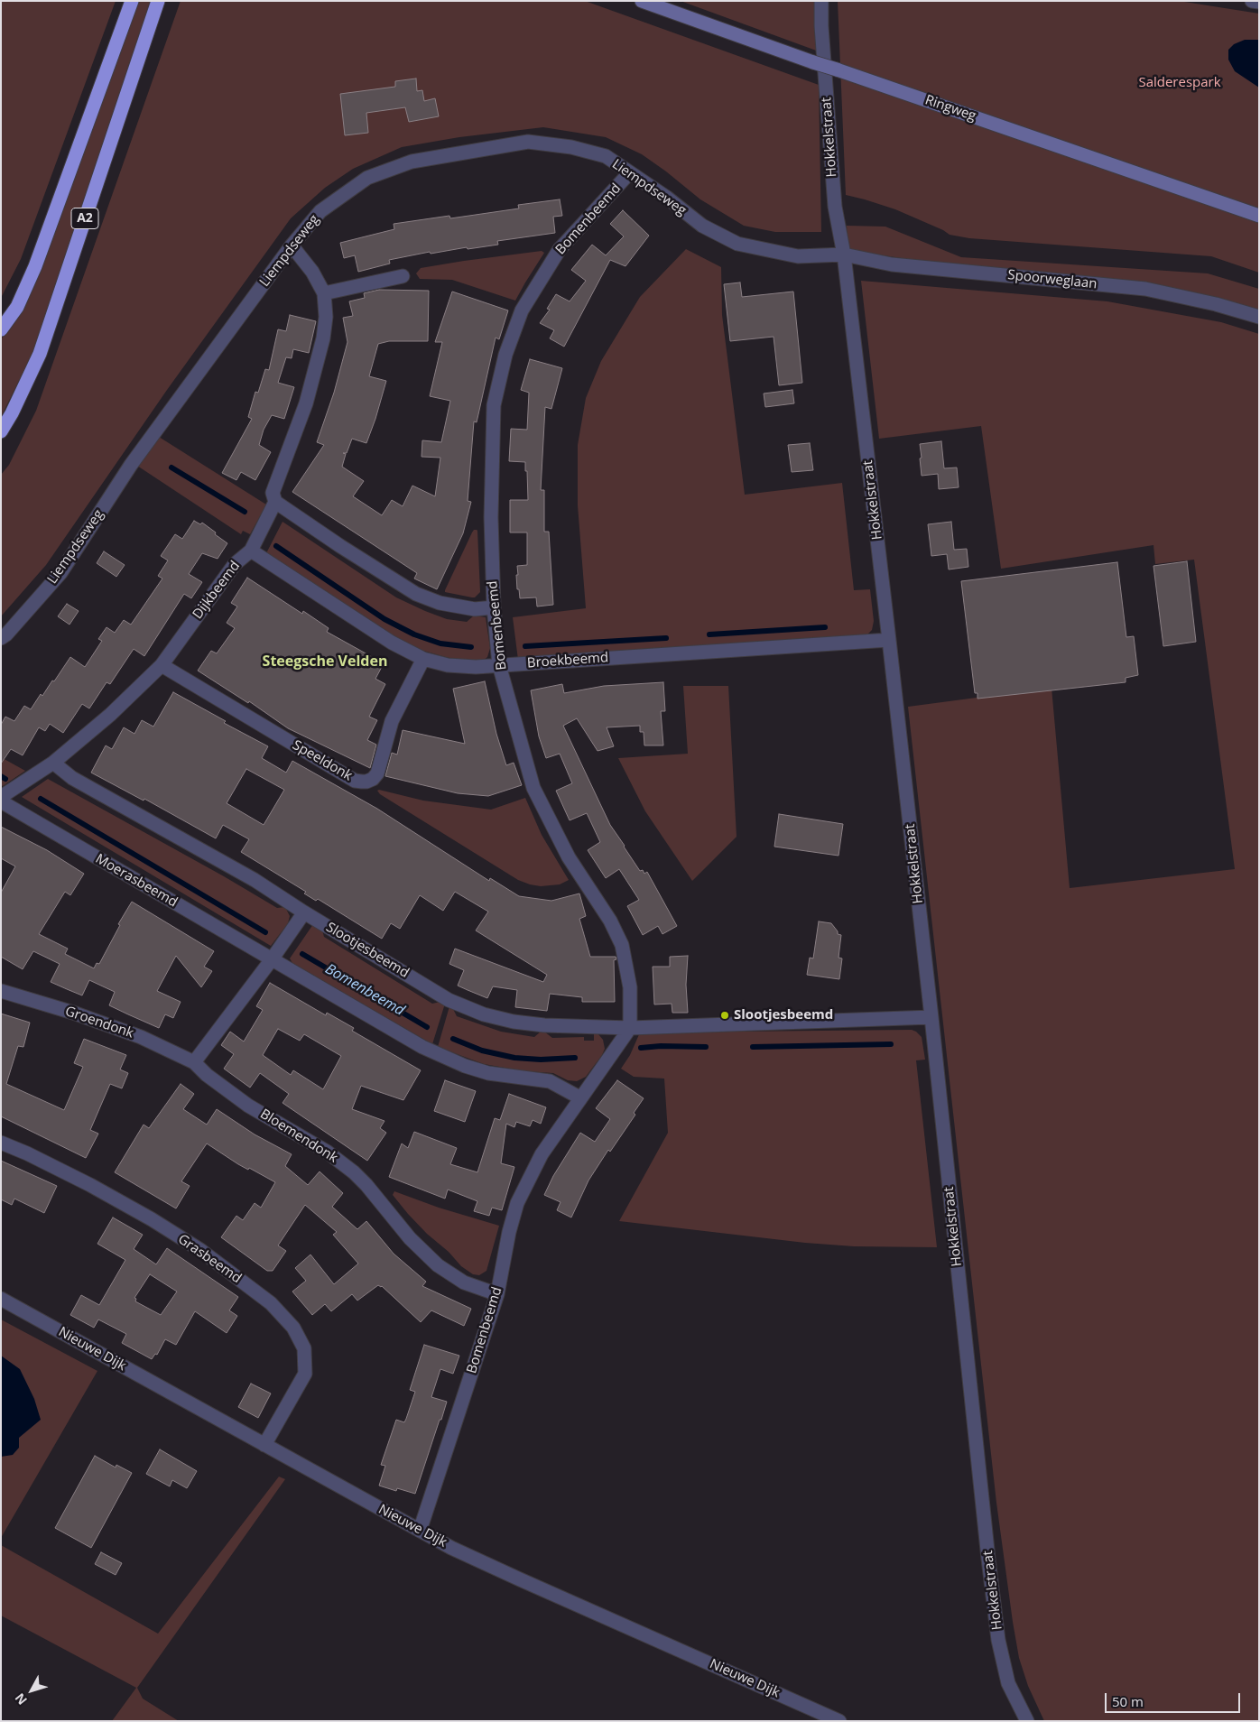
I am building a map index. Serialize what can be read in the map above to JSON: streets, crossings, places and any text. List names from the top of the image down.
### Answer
{
  "streets": {
    "highway": ["A2"],
    "main road": ["Ringweg"],
    "street": [
      "Hokkelstraat",
      "Liempdseweg",
      "Bomenbeemd",
      "Spoorweglaan",
      "Dijkbeemd",
      "Broekbeemd",
      "Speeldonk",
      "Moerasbeemd",
      "Slootjesbeemd",
      "Groendonk",
      "Bloemendonk",
      "Grasbeemd",
      "Nieuwe Dijk"
    ]
  },
  "crossings": [
    ["Hokkelstraat", "Liempdseweg"],
    ["Hokkelstraat", "Spoorweglaan"],
    ["Hokkelstraat", "Broekbeemd"],
    ["Hokkelstraat", "Slootjesbeemd"],
    ["Liempdseweg", "Bomenbeemd"],
    ["Liempdseweg", "Spoorweglaan"],
    ["Liempdseweg", "Dijkbeemd"],
    ["Bomenbeemd", "Broekbeemd"],
    ["Bomenbeemd", "Slootjesbeemd"],
    ["Bomenbeemd", "Bloemendonk"],
    ["Bomenbeemd", "Nieuwe Dijk"],
    ["Dijkbeemd", "Broekbeemd"],
    ["Dijkbeemd", "Speeldonk"],
    ["Dijkbeemd", "Slootjesbeemd"],
    ["Broekbeemd", "Speeldonk"],
    ["Groendonk", "Bloemendonk"],
    ["Grasbeemd", "Nieuwe Dijk"]
  ],
  "districts": ["Steegsche Velden"],
  "water": ["Bomenbeemd"],
  "parks": ["Salderespark"],
  "places": ["Slootjesbeemd"],
  "scale_bar": "50 m",
  "north": "bottom left"
}
